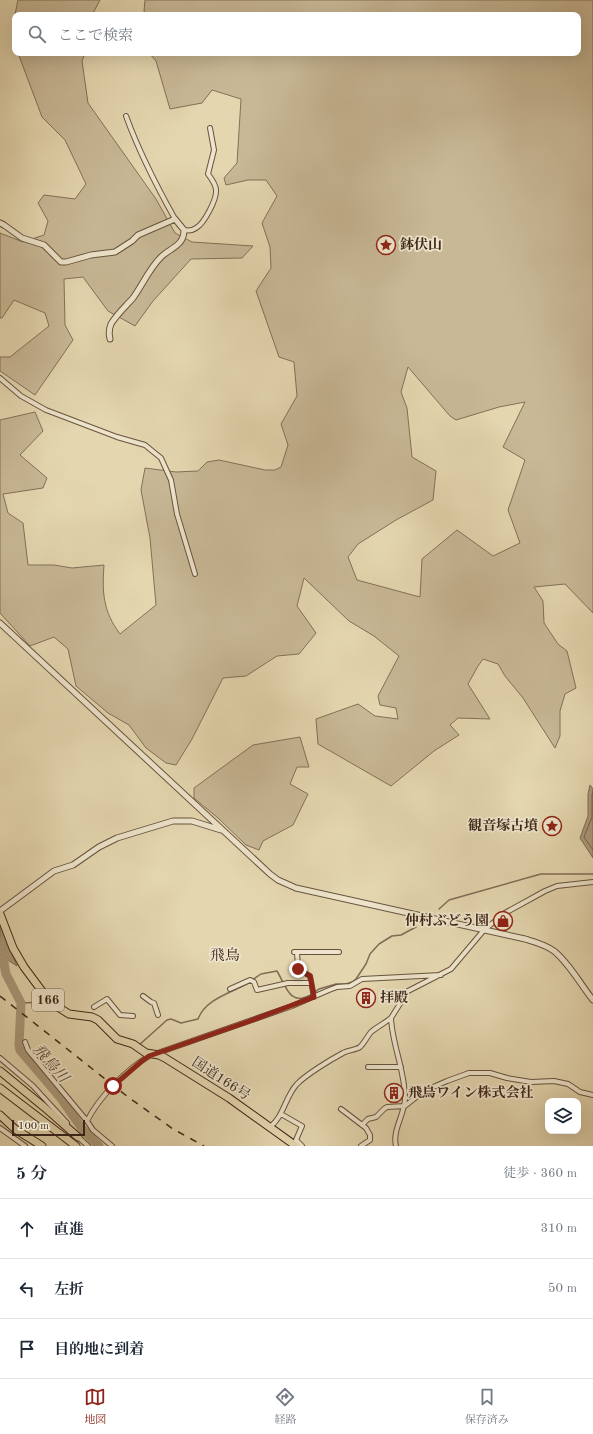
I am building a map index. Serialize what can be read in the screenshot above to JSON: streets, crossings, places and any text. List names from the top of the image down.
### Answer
{
  "streets": {
    "highway": ["166", "国道166号"]
  },
  "districts": ["飛鳥"],
  "water": ["飛鳥川"],
  "places": {
    "place": ["鉢伏山", "観音塚古墳"],
    "shop": ["仲村ぶどう園"],
    "building": ["拝殿", "飛鳥ワイン株式会社"]
  },
  "scale_bar": "100 m",
  "page": {
    "search": "ここで検索",
    "scale": "100 m",
    "heading": ["5 分", "徒歩 · 360 m"],
    "list": [
      ["直進", "310 m"],
      ["左折", "50 m"],
      "目的地に到着"
    ],
    "nav": ["地図", "経路", "保存済み"]
  }
}
